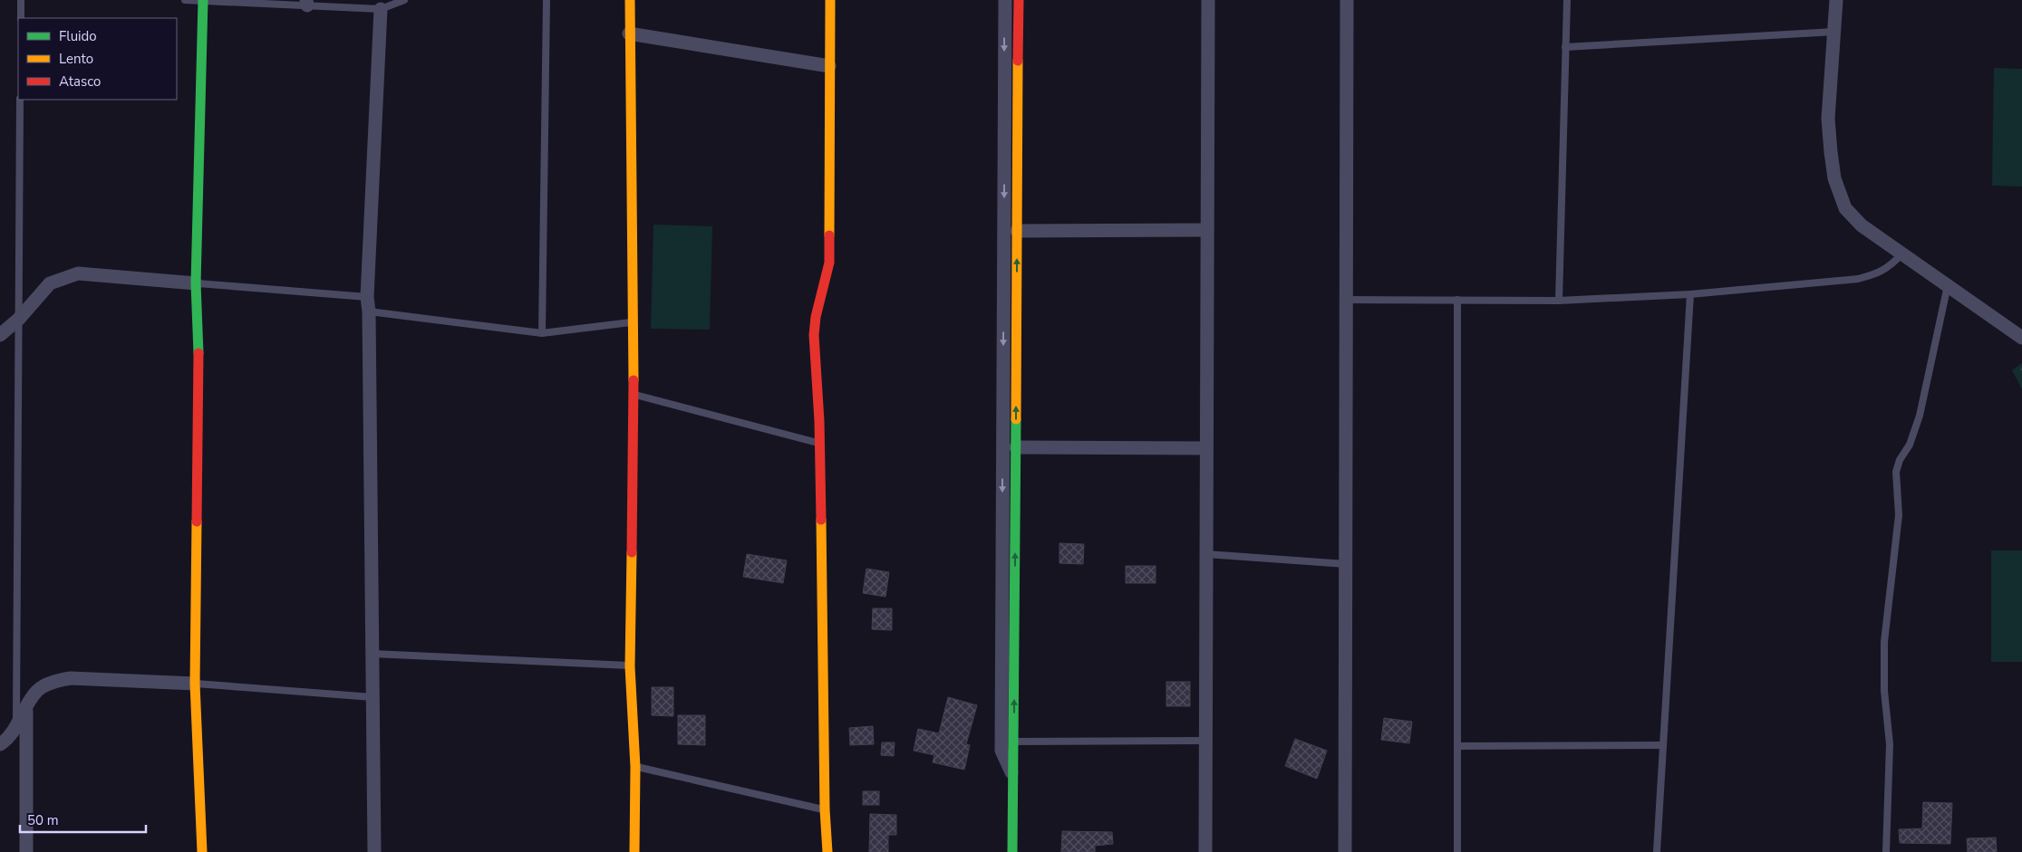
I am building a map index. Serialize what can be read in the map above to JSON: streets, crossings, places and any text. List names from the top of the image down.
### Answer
{
  "legend": ["Fluido", "Lento", "Atasco"],
  "scale_bar": "50 m"
}
